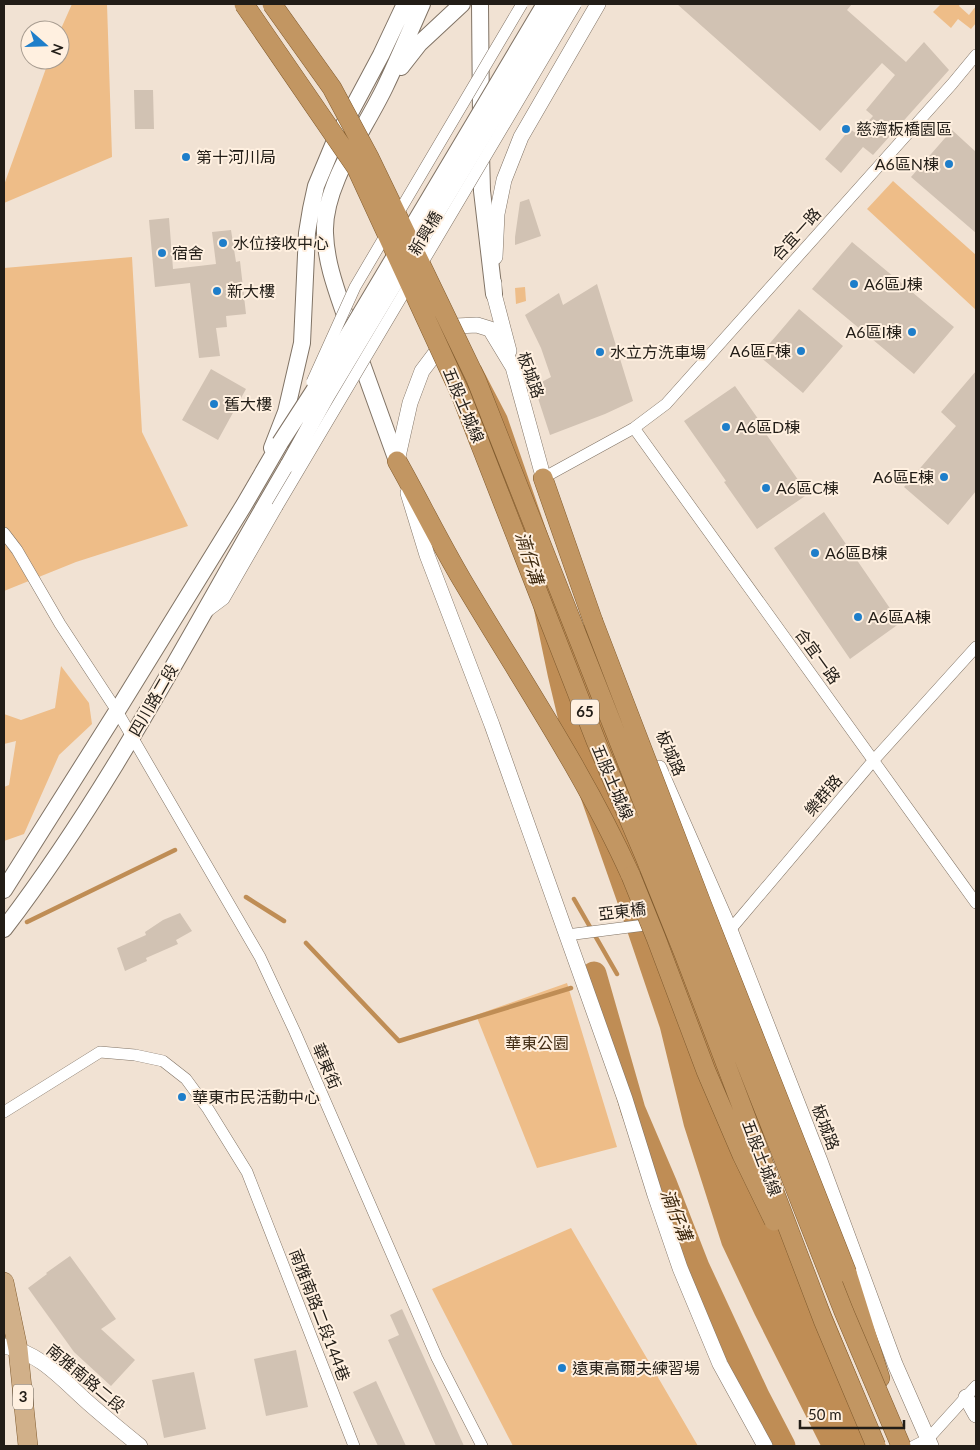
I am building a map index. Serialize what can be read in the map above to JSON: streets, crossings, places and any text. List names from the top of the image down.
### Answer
{
  "streets": {
    "highway": ["五股土城線", "65"],
    "main road": ["新興橋", "四川路二段", "3"],
    "street": [
      "合宜一路",
      "板城路",
      "樂群路",
      "亞東橋",
      "華東街",
      "南雅南路二段144巷",
      "南雅南路二段"
    ]
  },
  "crossings": [
    ["新興橋", "四川路二段"],
    ["合宜一路", "板城路"],
    ["合宜一路", "樂群路"],
    ["板城路", "樂群路"],
    ["板城路", "亞東橋"],
    ["四川路二段", "華東街"],
    ["樂群路", "亞東橋"],
    ["南雅南路二段", "3"]
  ],
  "water": ["湳仔溝"],
  "parks": ["華東公園"],
  "places": [
    "慈濟板橋園區",
    "第十河川局",
    "A6區N棟",
    "水位接收中心",
    "宿舍",
    "A6區J棟",
    "新大樓",
    "A6區I棟",
    "A6區F棟",
    "水立方洗車場",
    "舊大樓",
    "A6區D棟",
    "A6區E棟",
    "A6區C棟",
    "A6區B棟",
    "A6區A棟",
    "華東市民活動中心",
    "遠東高爾夫練習場"
  ],
  "scale_bar": "50 m",
  "north": "right"
}
